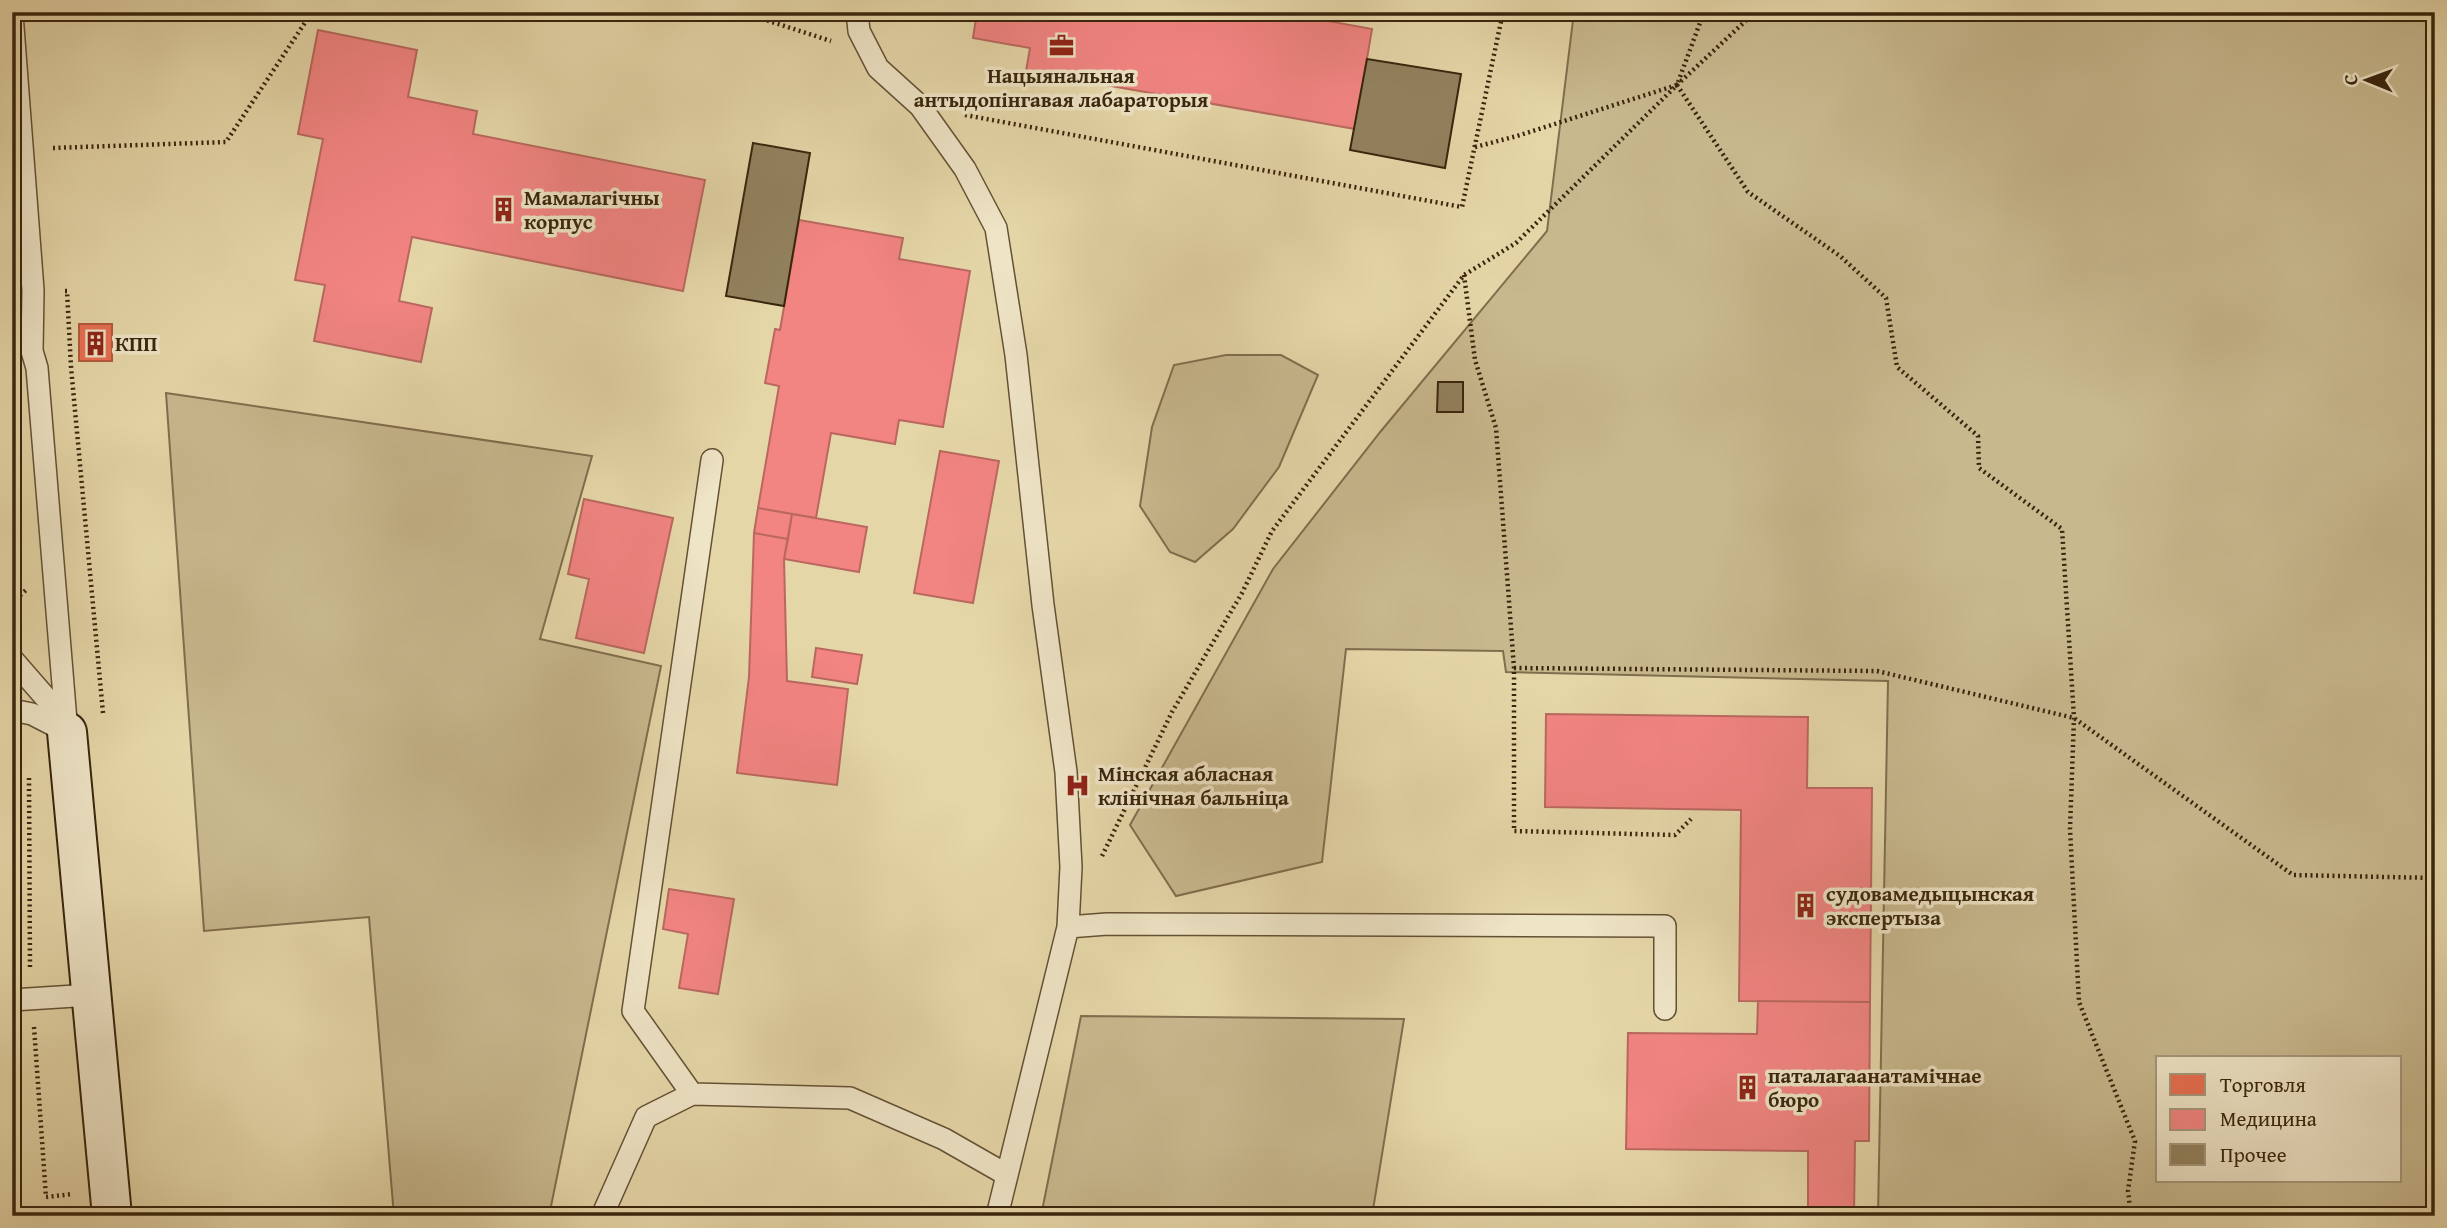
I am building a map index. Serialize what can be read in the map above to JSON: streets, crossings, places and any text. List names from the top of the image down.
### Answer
{
  "places": {
    "office": ["Нацыянальная антыдопінгавая лабараторыя"],
    "building": [
      "Мамалагічны корпус",
      "КПП",
      "судовамедыцынская экспертыза",
      "паталагаанатамічнае бюро"
    ],
    "hospital": ["Мінская абласная клінічная бальніца"]
  },
  "legend": ["Торговля", "Медицина", "Прочее"],
  "north": "left"
}
